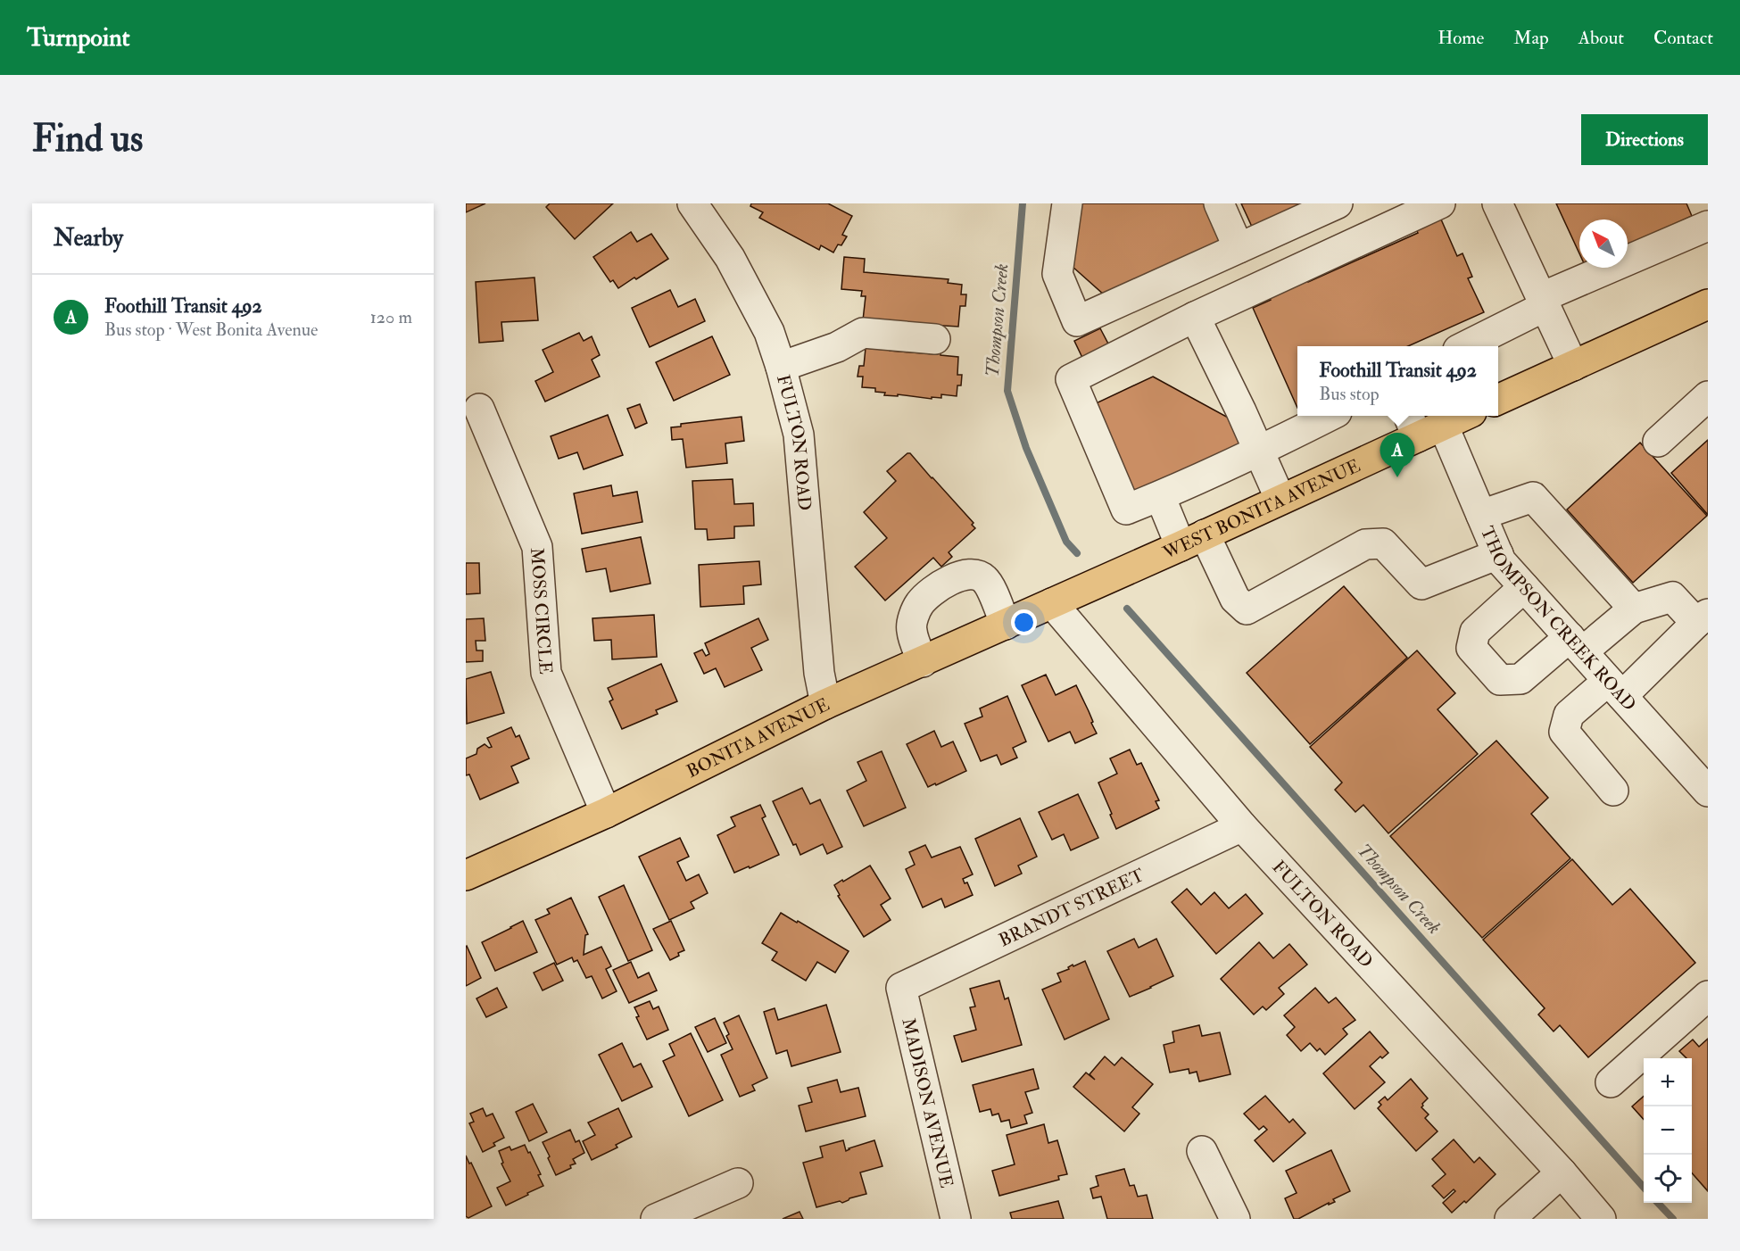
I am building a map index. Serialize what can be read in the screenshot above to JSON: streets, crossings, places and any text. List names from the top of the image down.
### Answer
{
  "streets": {
    "main road": ["WEST BONITA AVENUE", "BONITA AVENUE"],
    "street": [
      "FULTON ROAD",
      "MOSS CIRCLE",
      "THOMPSON CREEK ROAD",
      "BRANDT STREET",
      "MADISON AVENUE"
    ]
  },
  "crossings": [
    ["FULTON ROAD", "WEST BONITA AVENUE"],
    ["FULTON ROAD", "BONITA AVENUE"],
    ["FULTON ROAD", "BRANDT STREET"],
    ["WEST BONITA AVENUE", "THOMPSON CREEK ROAD"],
    ["WEST BONITA AVENUE", "BONITA AVENUE"],
    ["MOSS CIRCLE", "BONITA AVENUE"],
    ["BRANDT STREET", "MADISON AVENUE"]
  ],
  "water": ["Thompson Creek"],
  "north": "top left",
  "page": {
    "header": "Turnpoint",
    "nav": [
      "Home",
      "Map",
      "About",
      "Contact"
    ],
    "buttons": "Directions",
    "title": "Find us",
    "heading": "Nearby",
    "list": [
      {
        "mark": "A",
        "name": "Foothill Transit 492",
        "note": "Bus stop · West Bonita Avenue",
        "value": "120 m"
      }
    ],
    "popup": ["Foothill Transit 492", "Bus stop"],
    "pins": "A",
    "map_buttons": ["+", "−"]
  }
}
